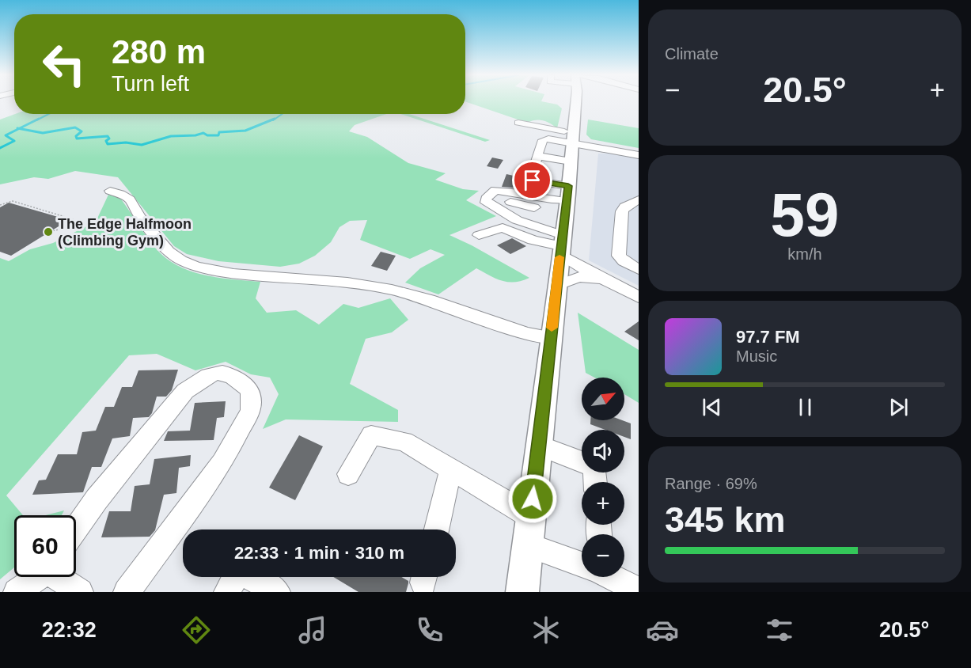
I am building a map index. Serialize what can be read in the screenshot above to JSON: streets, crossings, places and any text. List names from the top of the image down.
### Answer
{
  "places": ["The Edge Halfmoon (Climbing Gym)"],
  "north": "top right",
  "page": {
    "tile": [
      "Climate",
      ["59", "km/h"],
      ["Range · 69%", "345 km"]
    ],
    "turn": ["280 m", "Turn left"],
    "heat": ["−", "20.5°", "+"],
    "song": ["97.7 FM", "Music"],
    "map_buttons": ["+", "−"],
    "limit": "60",
    "trip": "22:33 · 1 min · 310 m",
    "tabs": ["22:32", "20.5°"]
  }
}
